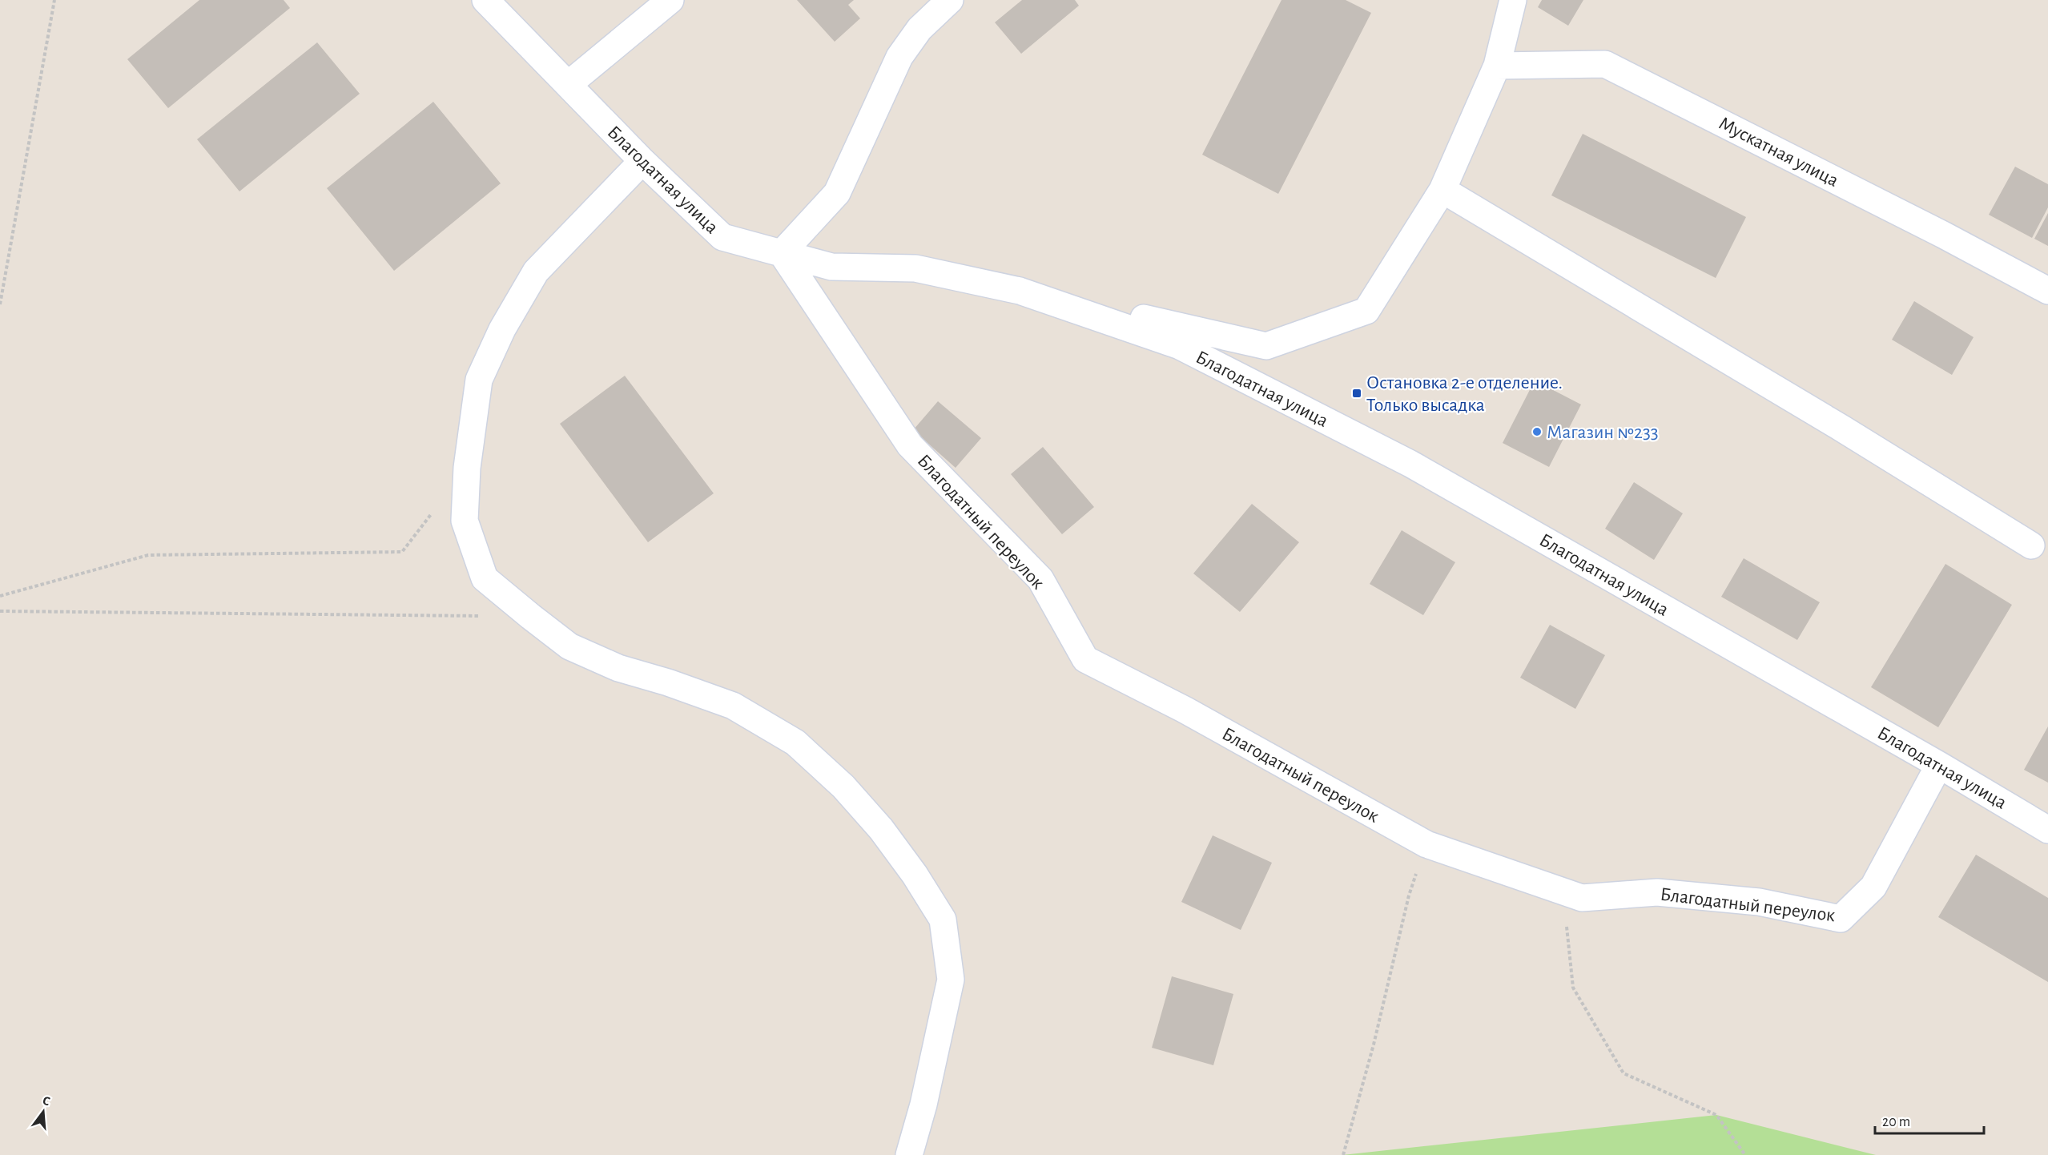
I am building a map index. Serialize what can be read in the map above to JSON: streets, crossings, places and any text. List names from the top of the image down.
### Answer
{
  "streets": {
    "street": ["Мускатная улица", "Благодатная улица", "Благодатный переулок"]
  },
  "crossings": [
    ["Благодатная улица", "Благодатный переулок"]
  ],
  "places": {
    "transit": ["Остановка 2-е отделение. Только высадка"],
    "other": ["Магазин №233"]
  },
  "scale_bar": "20 m",
  "north": "top"
}
